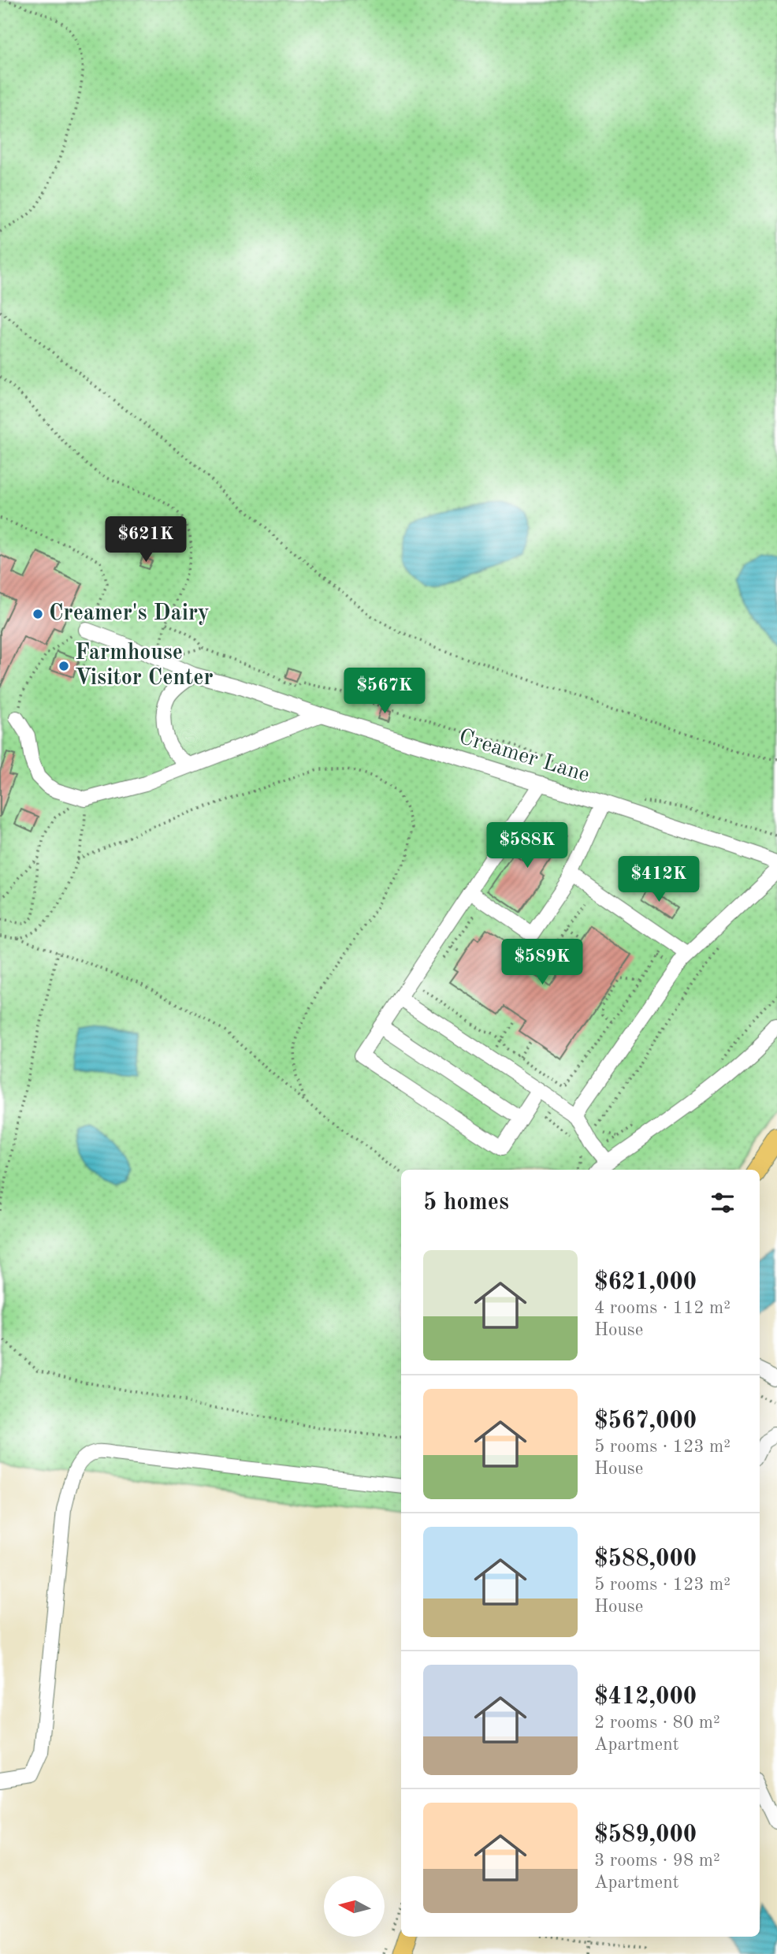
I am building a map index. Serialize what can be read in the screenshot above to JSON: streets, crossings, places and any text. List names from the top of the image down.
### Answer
{
  "streets": {
    "street": ["Creamer Lane"]
  },
  "places": ["Creamer's Dairy", "Farmhouse Visitor Center"],
  "north": "left",
  "page": {
    "price": [
      "$621K",
      "$567K",
      "$588K",
      "$412K",
      "$589K"
    ],
    "heading": "5 homes",
    "list": [
      {
        "name": "$621,000",
        "note": "4 rooms · 112 m² · House"
      },
      {
        "name": "$567,000",
        "note": "5 rooms · 123 m² · House"
      },
      {
        "name": "$588,000",
        "note": "5 rooms · 123 m² · House"
      },
      {
        "name": "$412,000",
        "note": "2 rooms · 80 m² · Apartment"
      },
      {
        "name": "$589,000",
        "note": "3 rooms · 98 m² · Apartment"
      }
    ]
  }
}
